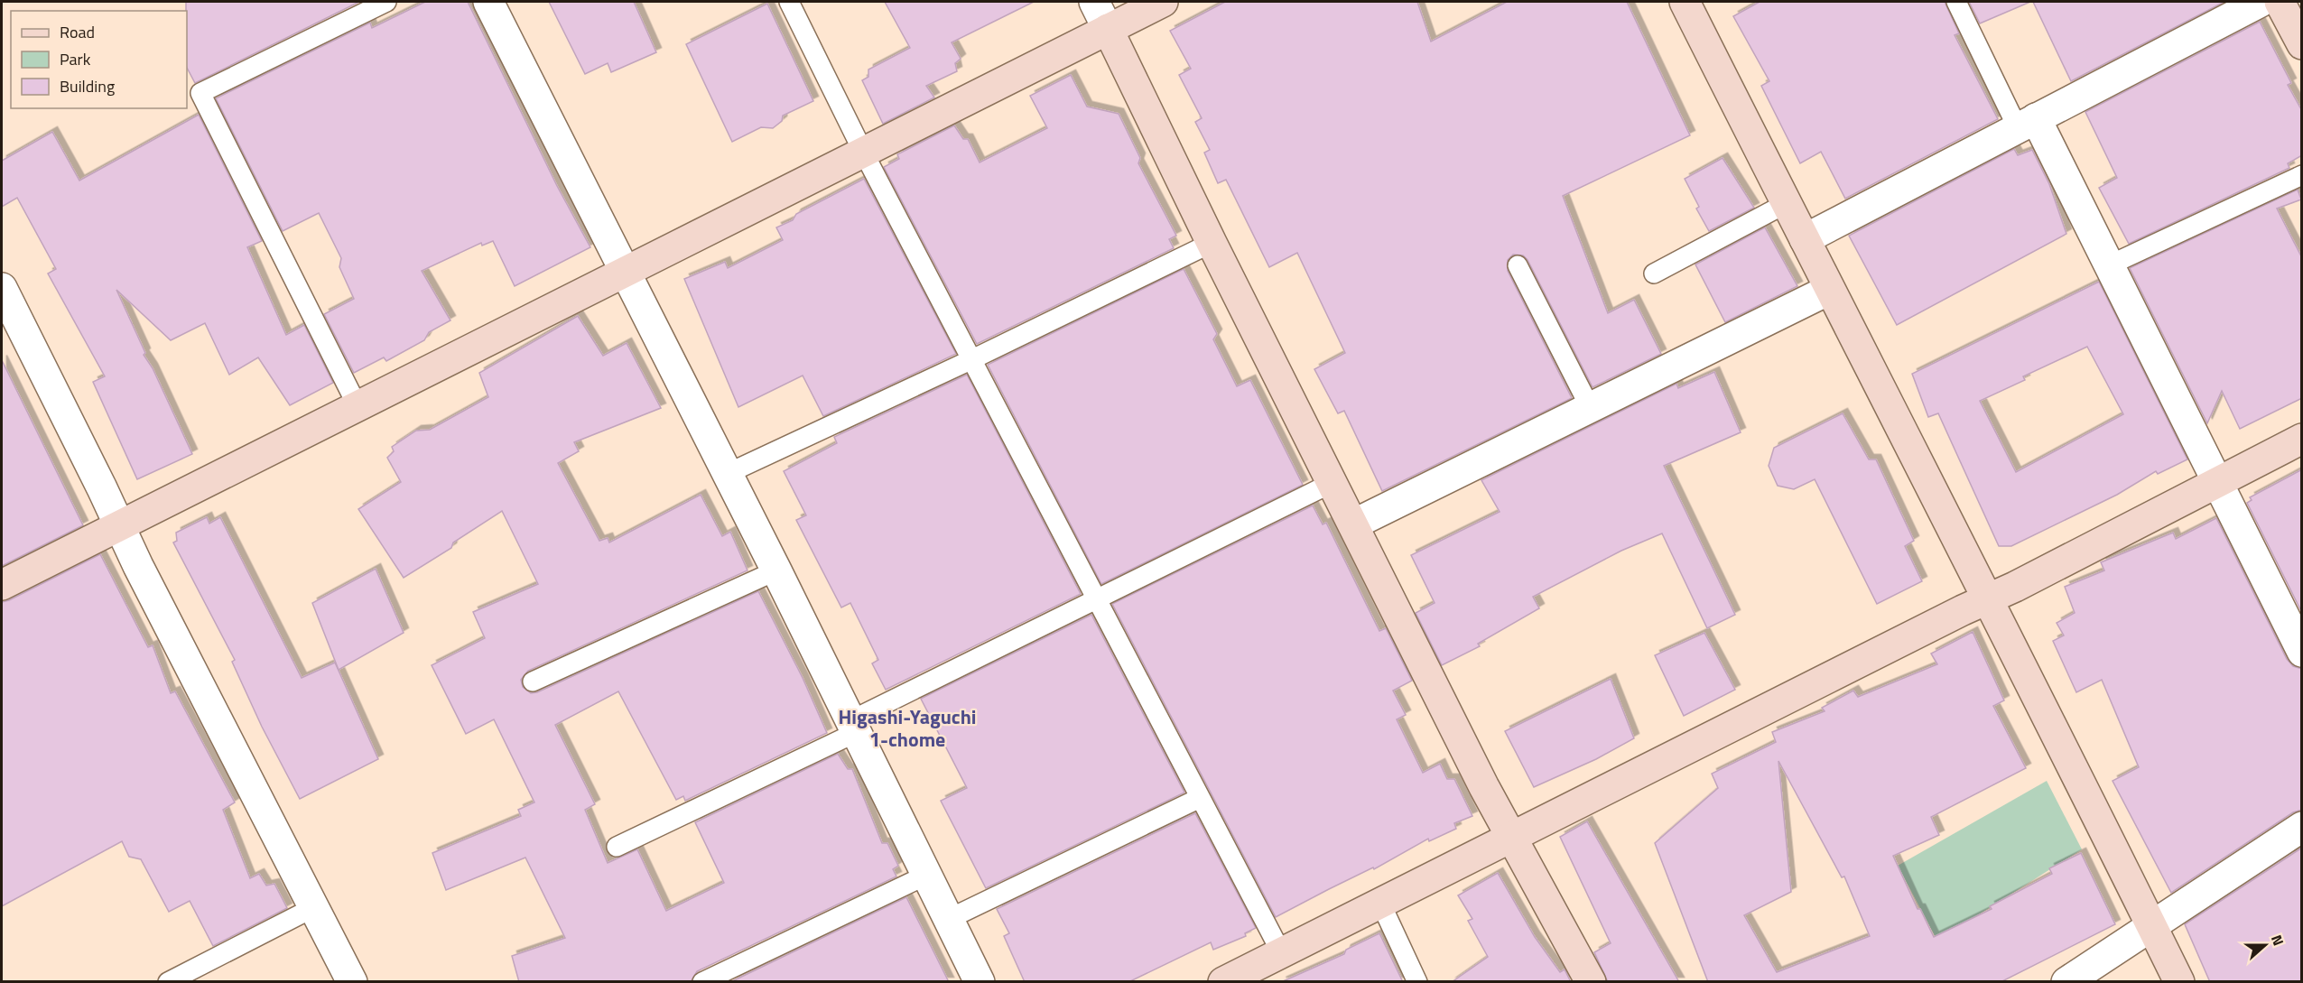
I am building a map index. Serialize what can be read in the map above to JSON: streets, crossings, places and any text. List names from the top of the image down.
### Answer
{
  "districts": ["Higashi-Yaguchi 1-chome"],
  "legend": ["Road", "Park", "Building"],
  "north": "right"
}
